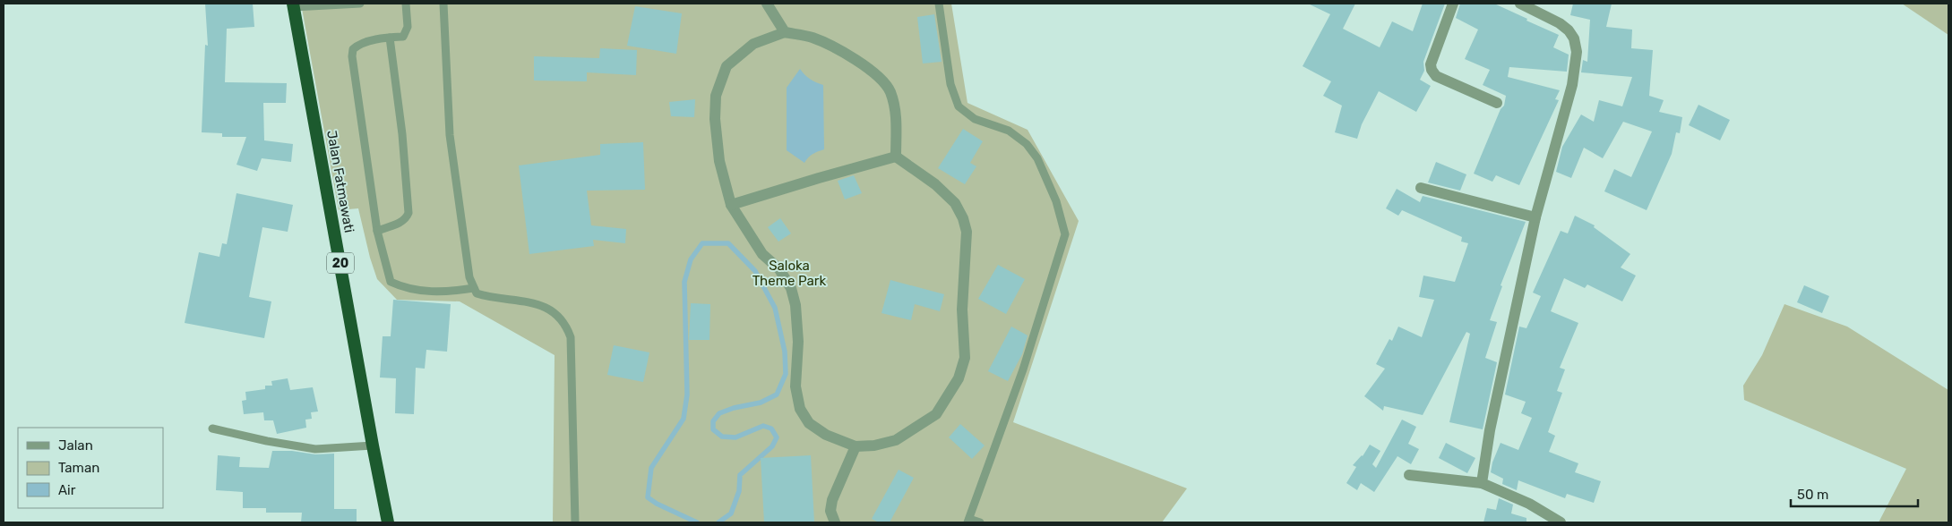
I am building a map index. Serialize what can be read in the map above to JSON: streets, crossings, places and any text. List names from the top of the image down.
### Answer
{
  "streets": {
    "highway": ["Jalan Fatmawati", "20"]
  },
  "parks": ["Saloka Theme Park"],
  "legend": ["Jalan", "Taman", "Air"],
  "scale_bar": "50 m"
}
